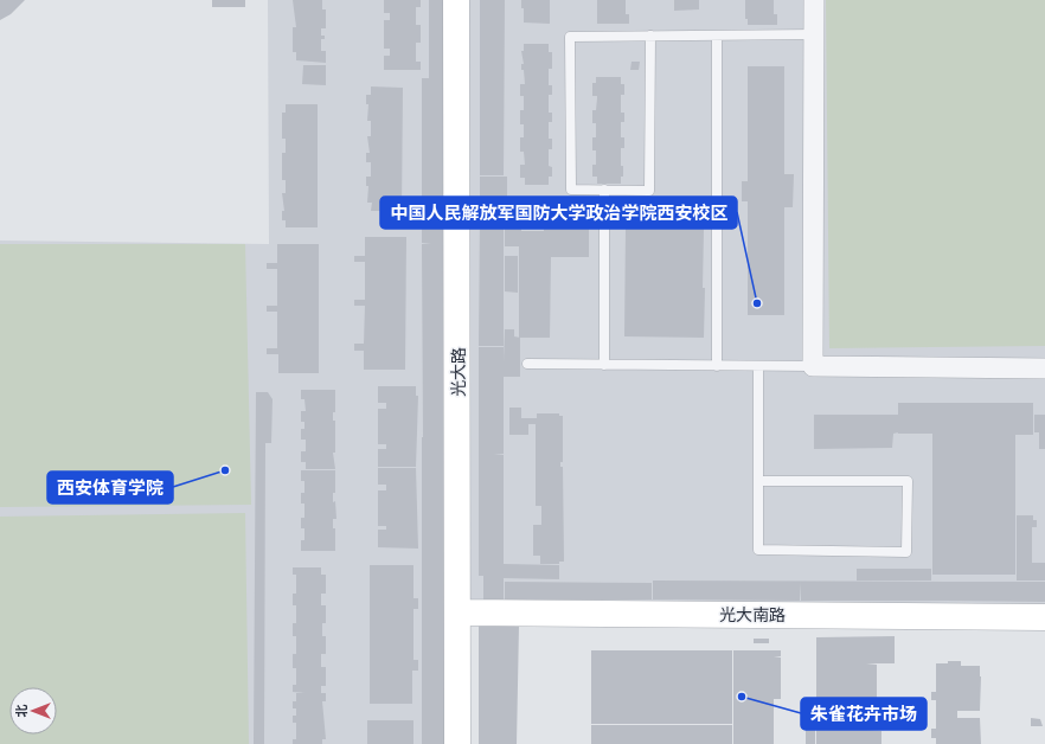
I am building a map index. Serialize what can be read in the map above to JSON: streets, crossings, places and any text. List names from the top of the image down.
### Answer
{
  "streets": {
    "street": ["光大路", "光大南路"]
  },
  "crossings": [
    ["光大路", "光大南路"]
  ],
  "places": ["中国人民解放军国防大学政治学院西安校区", "西安体育学院", "朱雀花卉市场"],
  "north": "left"
}
